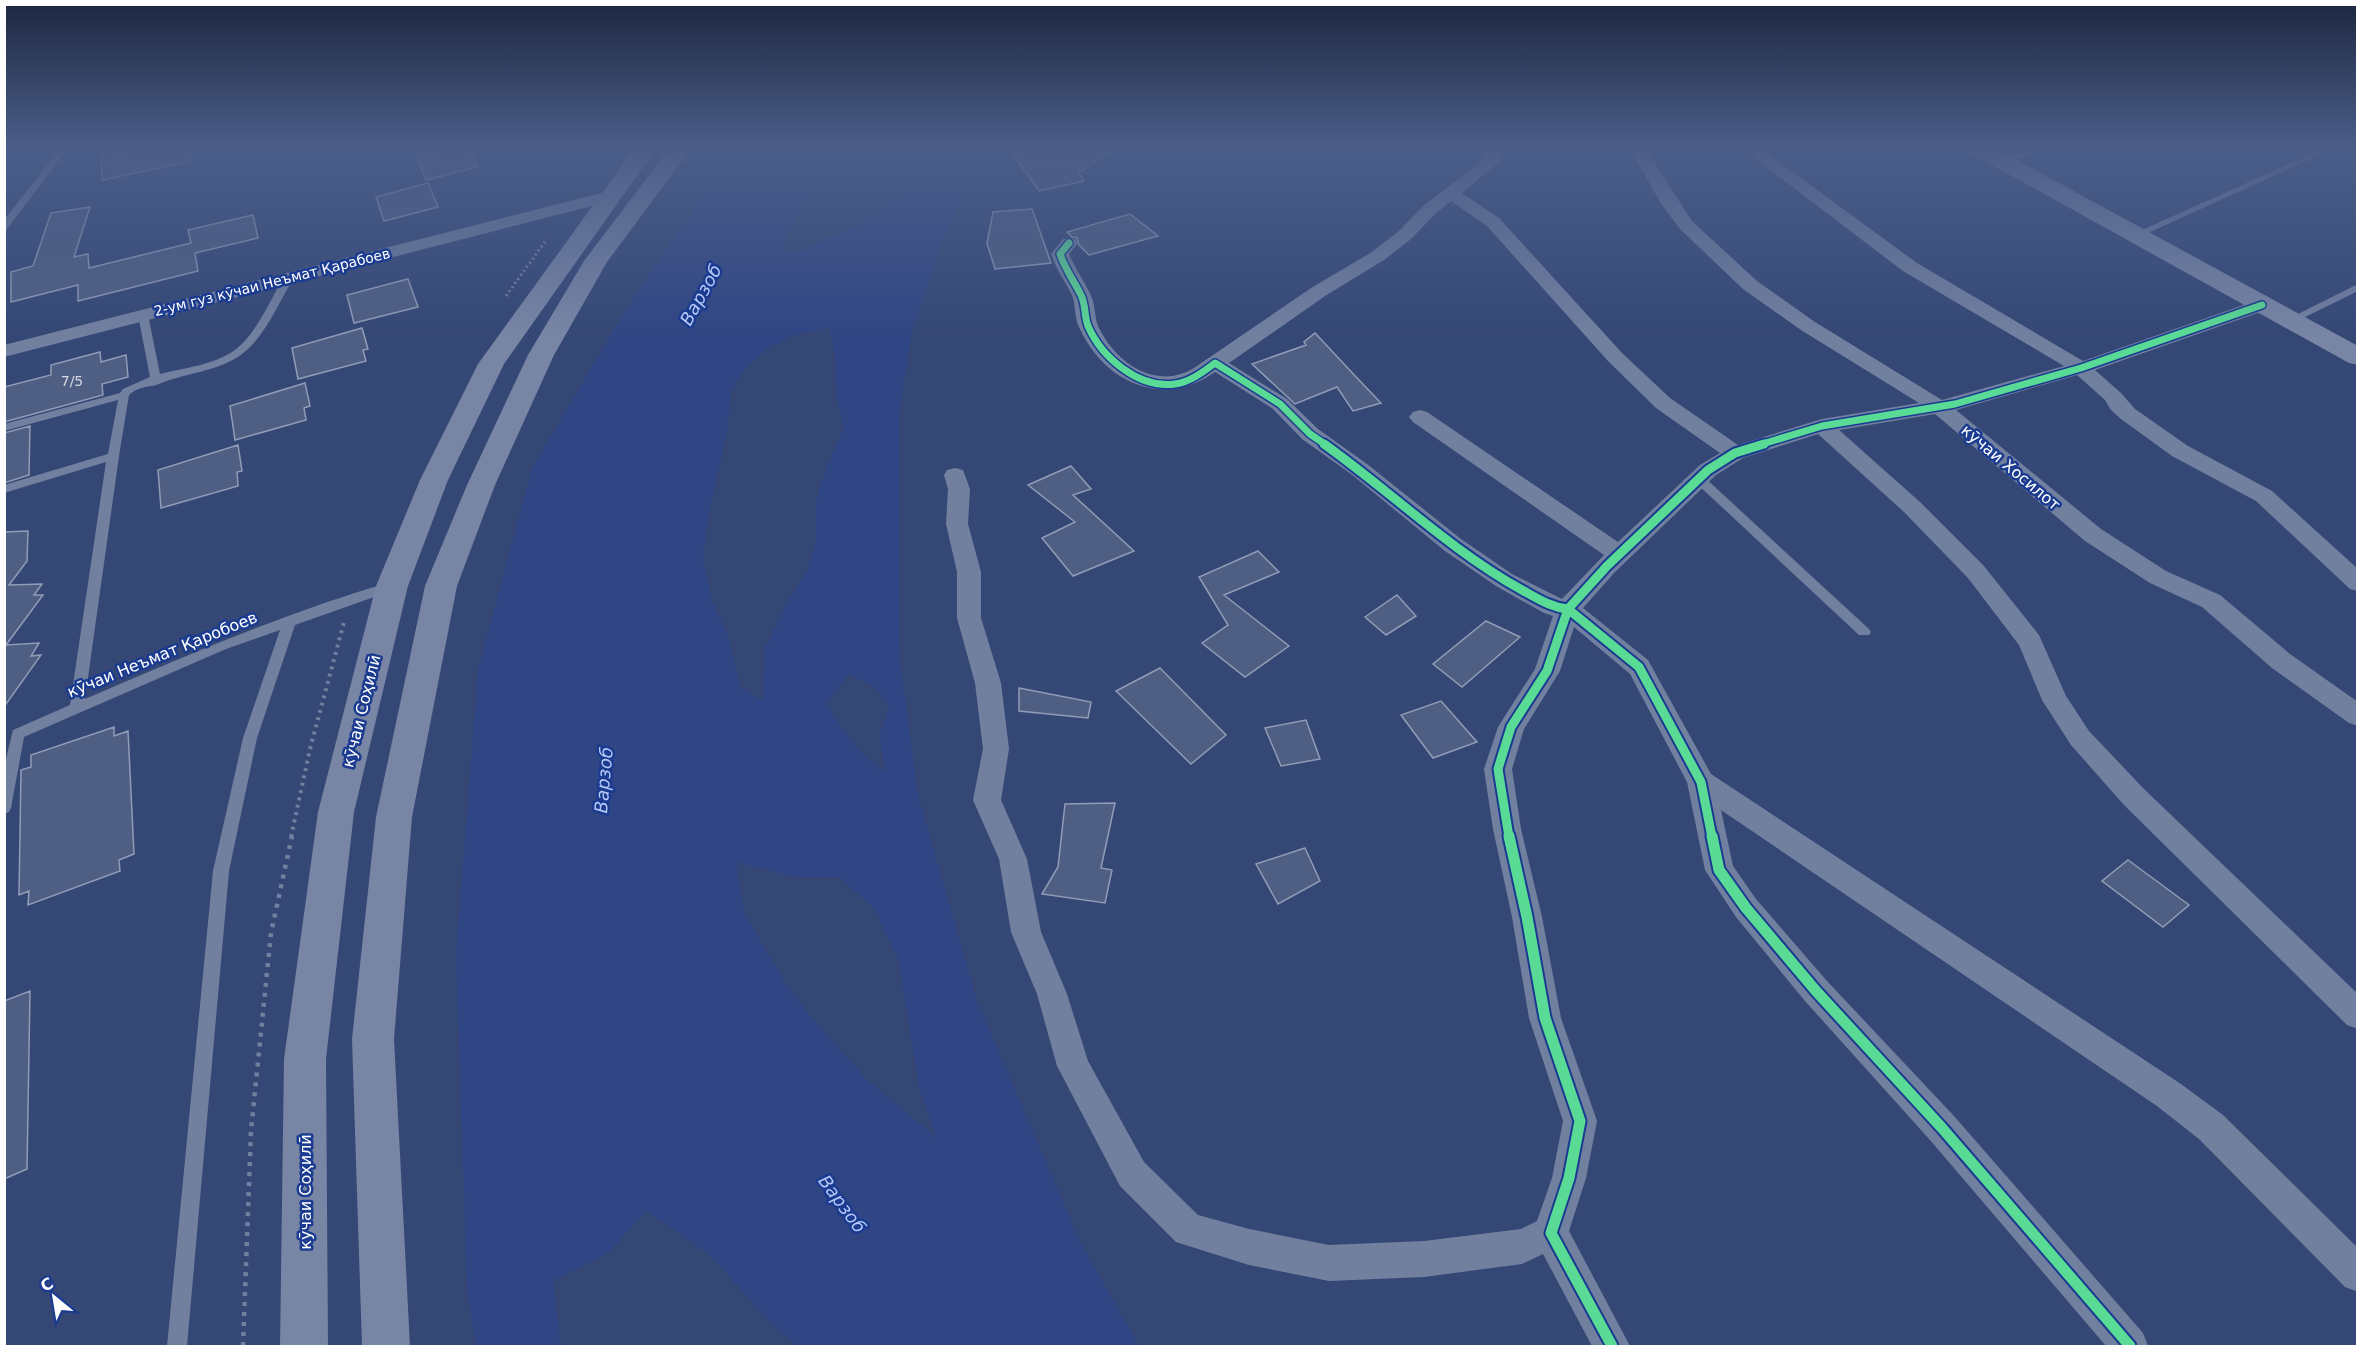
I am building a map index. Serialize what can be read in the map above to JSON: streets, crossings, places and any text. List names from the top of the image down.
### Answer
{
  "streets": {
    "main road": ["кӯчаи Соҳилӣ"],
    "street": ["2-ум гуз кӯчаи Неъмат Қарабоев", "кӯчаи Хосилот"],
    "lane": ["кӯчаи Неъмат Қаробоев"]
  },
  "crossings": [
    ["кӯчаи Неъмат Қаробоев", "кӯчаи Соҳилӣ"]
  ],
  "water": ["Варзоб"],
  "house_numbers": ["7/5"],
  "north": "top left"
}
